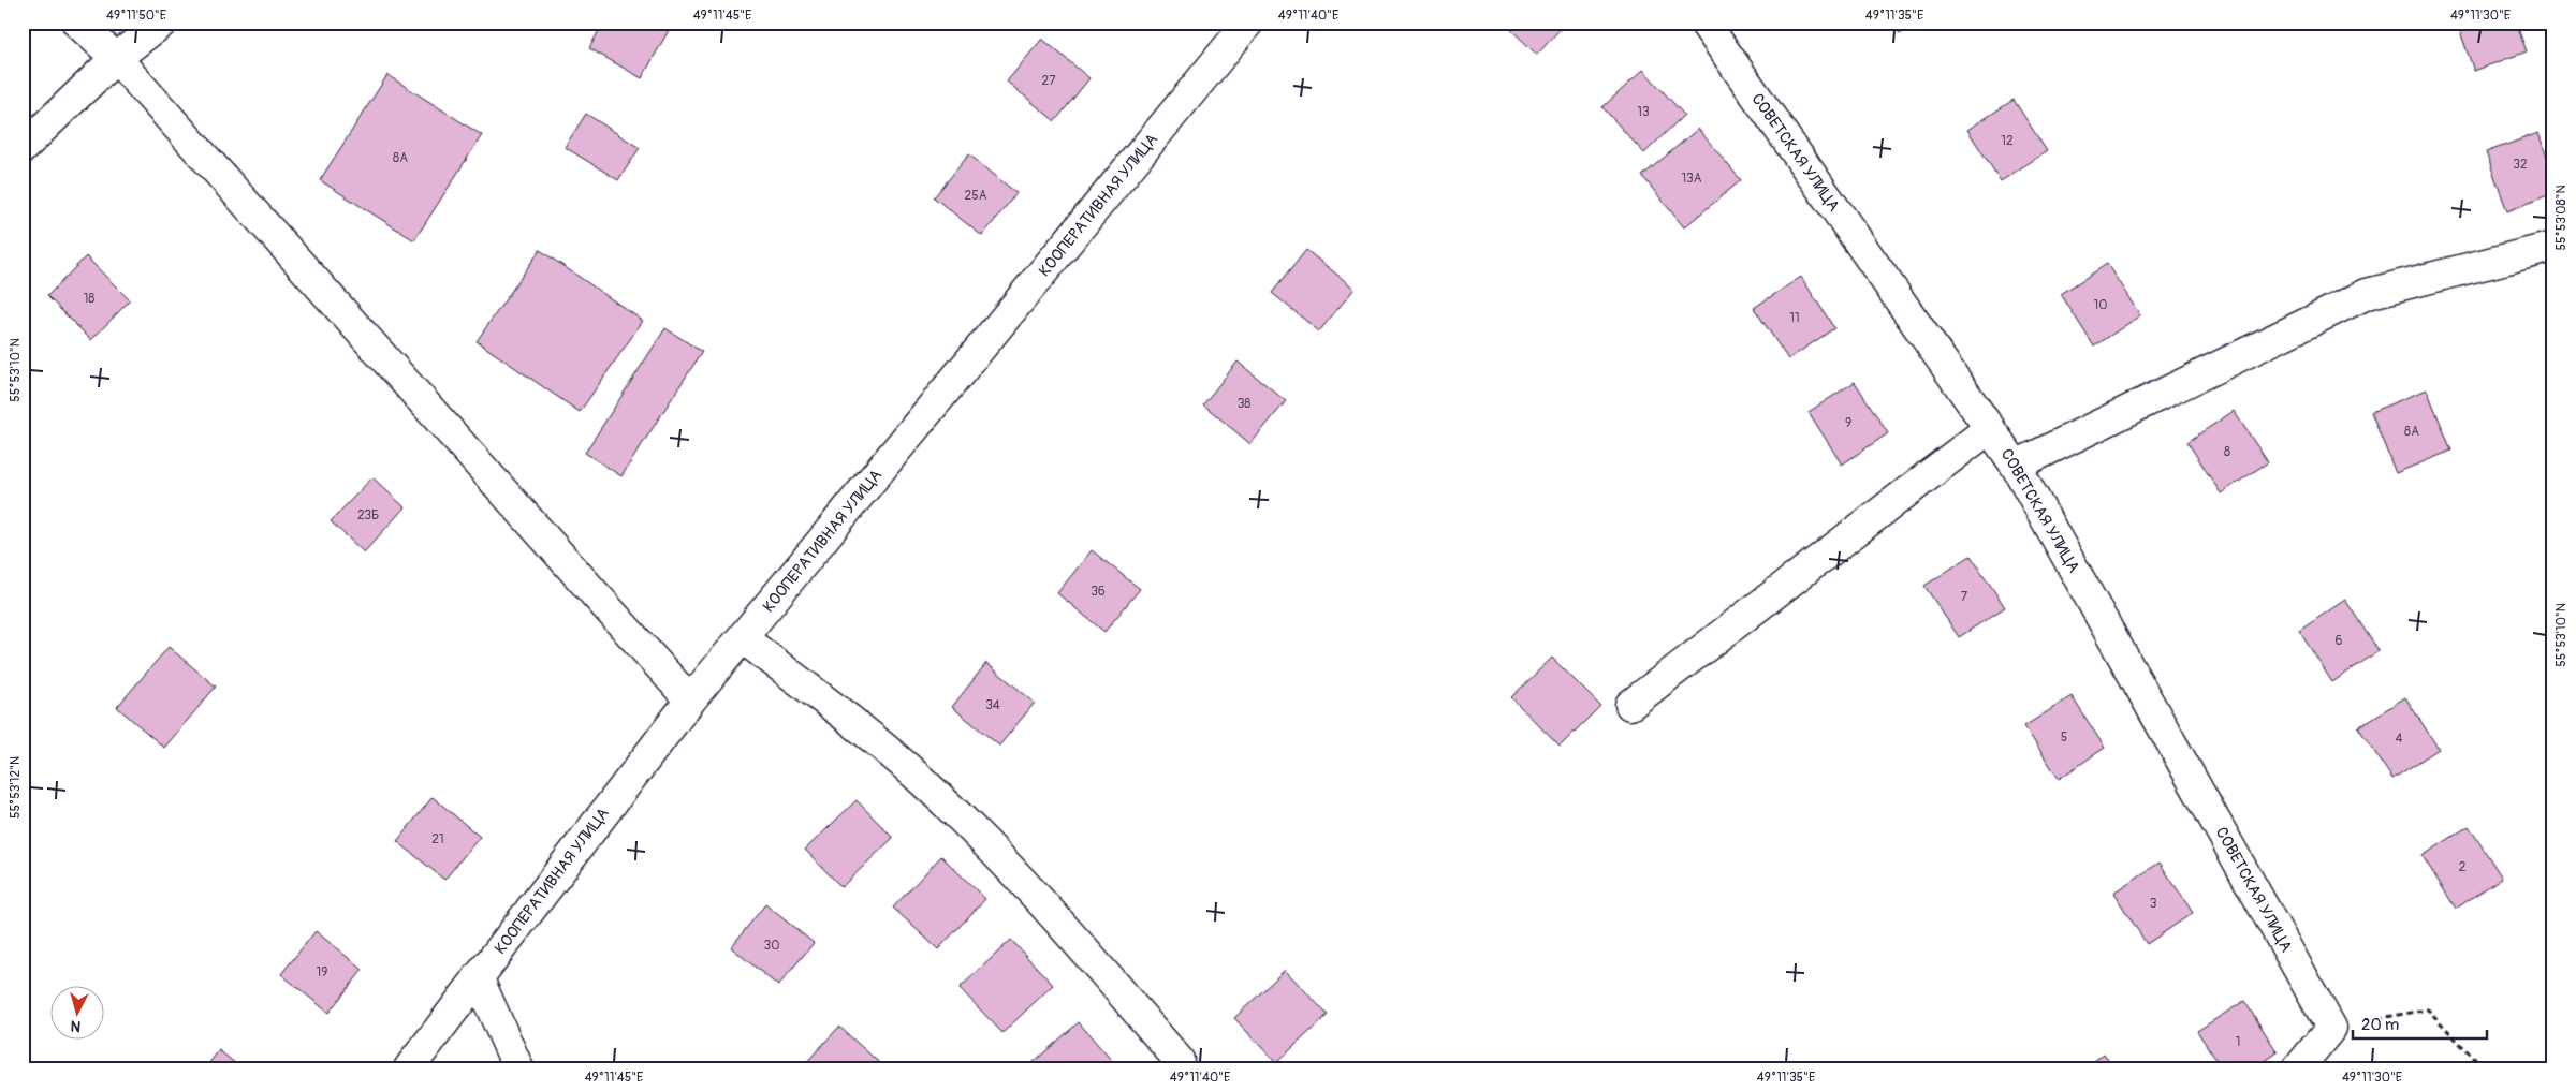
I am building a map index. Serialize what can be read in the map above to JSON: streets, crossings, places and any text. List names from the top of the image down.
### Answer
{
  "streets": {
    "street": ["СОВЕТСКАЯ УЛИЦА", "КООПЕРАТИВНАЯ УЛИЦА"]
  },
  "house_numbers": [
    "27",
    "13",
    "12",
    "8А",
    "32",
    "13А",
    "25А",
    "18",
    "10",
    "11",
    "38",
    "9",
    "8А",
    "8",
    "23Б",
    "36",
    "7",
    "6",
    "34",
    "5",
    "4",
    "21",
    "2",
    "3",
    "30",
    "19",
    "1"
  ],
  "scale_bar": "20 m",
  "north": "bottom",
  "coordinates": [
    "49°11'50\"E",
    "49°11'45\"E",
    "49°11'40\"E",
    "49°11'35\"E",
    "49°11'30\"E",
    "55°53'08\"N",
    "55°53'10\"N",
    "55°53'12\"N"
  ]
}
